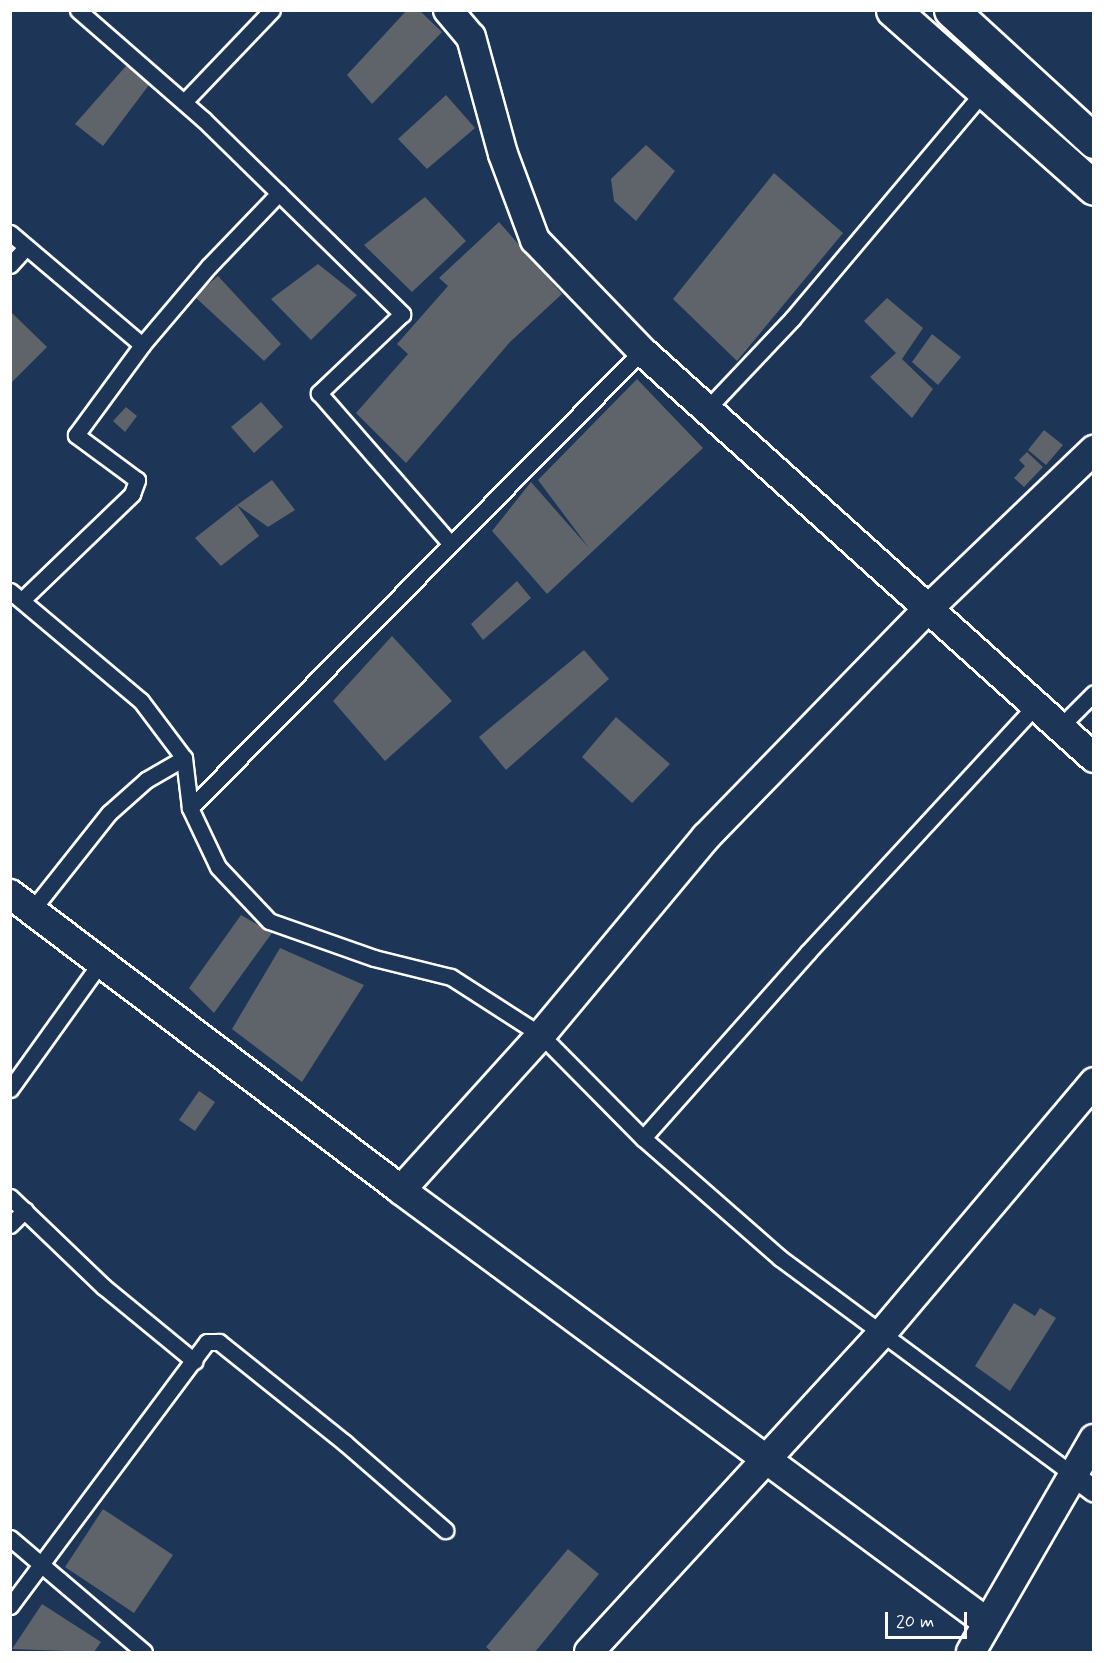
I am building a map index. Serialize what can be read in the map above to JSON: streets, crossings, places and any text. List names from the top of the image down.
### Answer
{
  "scale_bar": "20 m"
}
